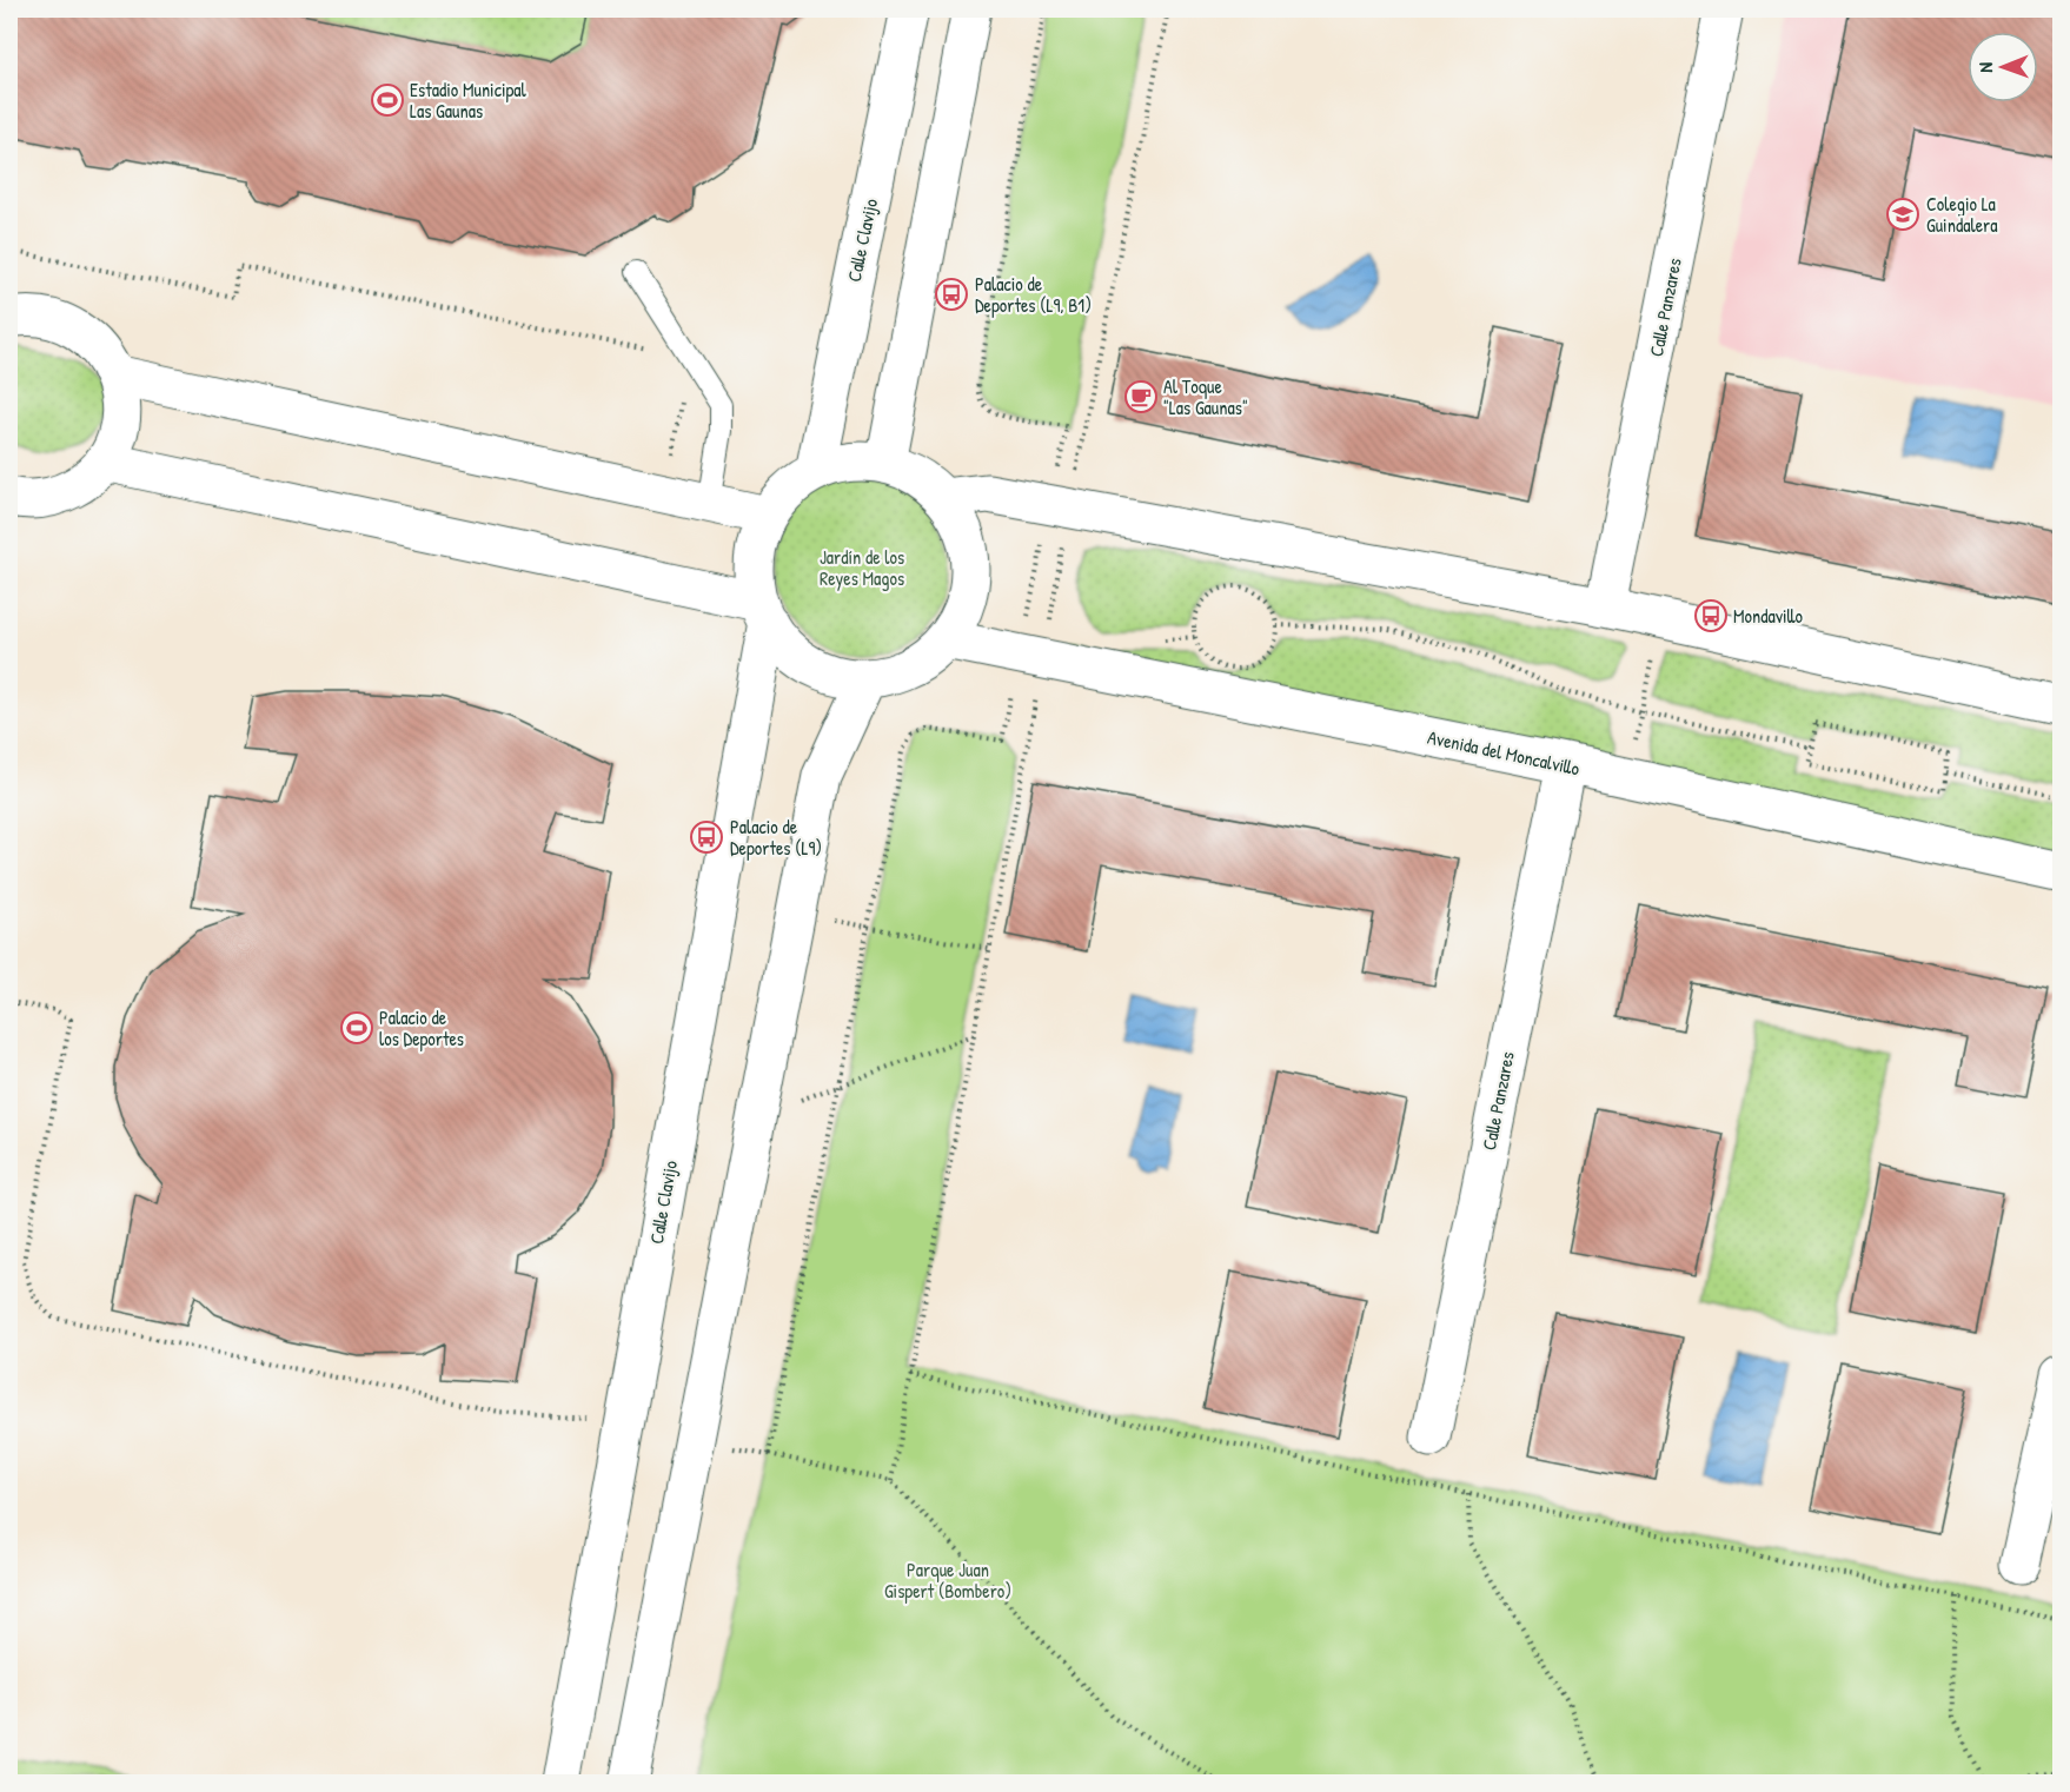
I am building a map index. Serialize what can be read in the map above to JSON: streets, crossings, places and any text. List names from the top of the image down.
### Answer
{
  "streets": {
    "street": ["Calle Clavijo", "Calle Panzares", "Avenida del Moncalvillo"]
  },
  "crossings": [
    ["Calle Clavijo", "Avenida del Moncalvillo"],
    ["Calle Panzares", "Avenida del Moncalvillo"]
  ],
  "parks": ["Jardín de los Reyes Magos", "Parque Juan Gispert (Bombero)"],
  "places": {
    "sports": ["Estadio Municipal Las Gaunas", "Palacio de los Deportes"],
    "school or university": ["Colegio La Guindalera"],
    "bus stop": ["Palacio de Deportes (L9, B1)", "Mondavillo", "Palacio de Deportes (L9)"],
    "cafe": ["Al Toque \"Las Gaunas\""]
  },
  "north": "left"
}
